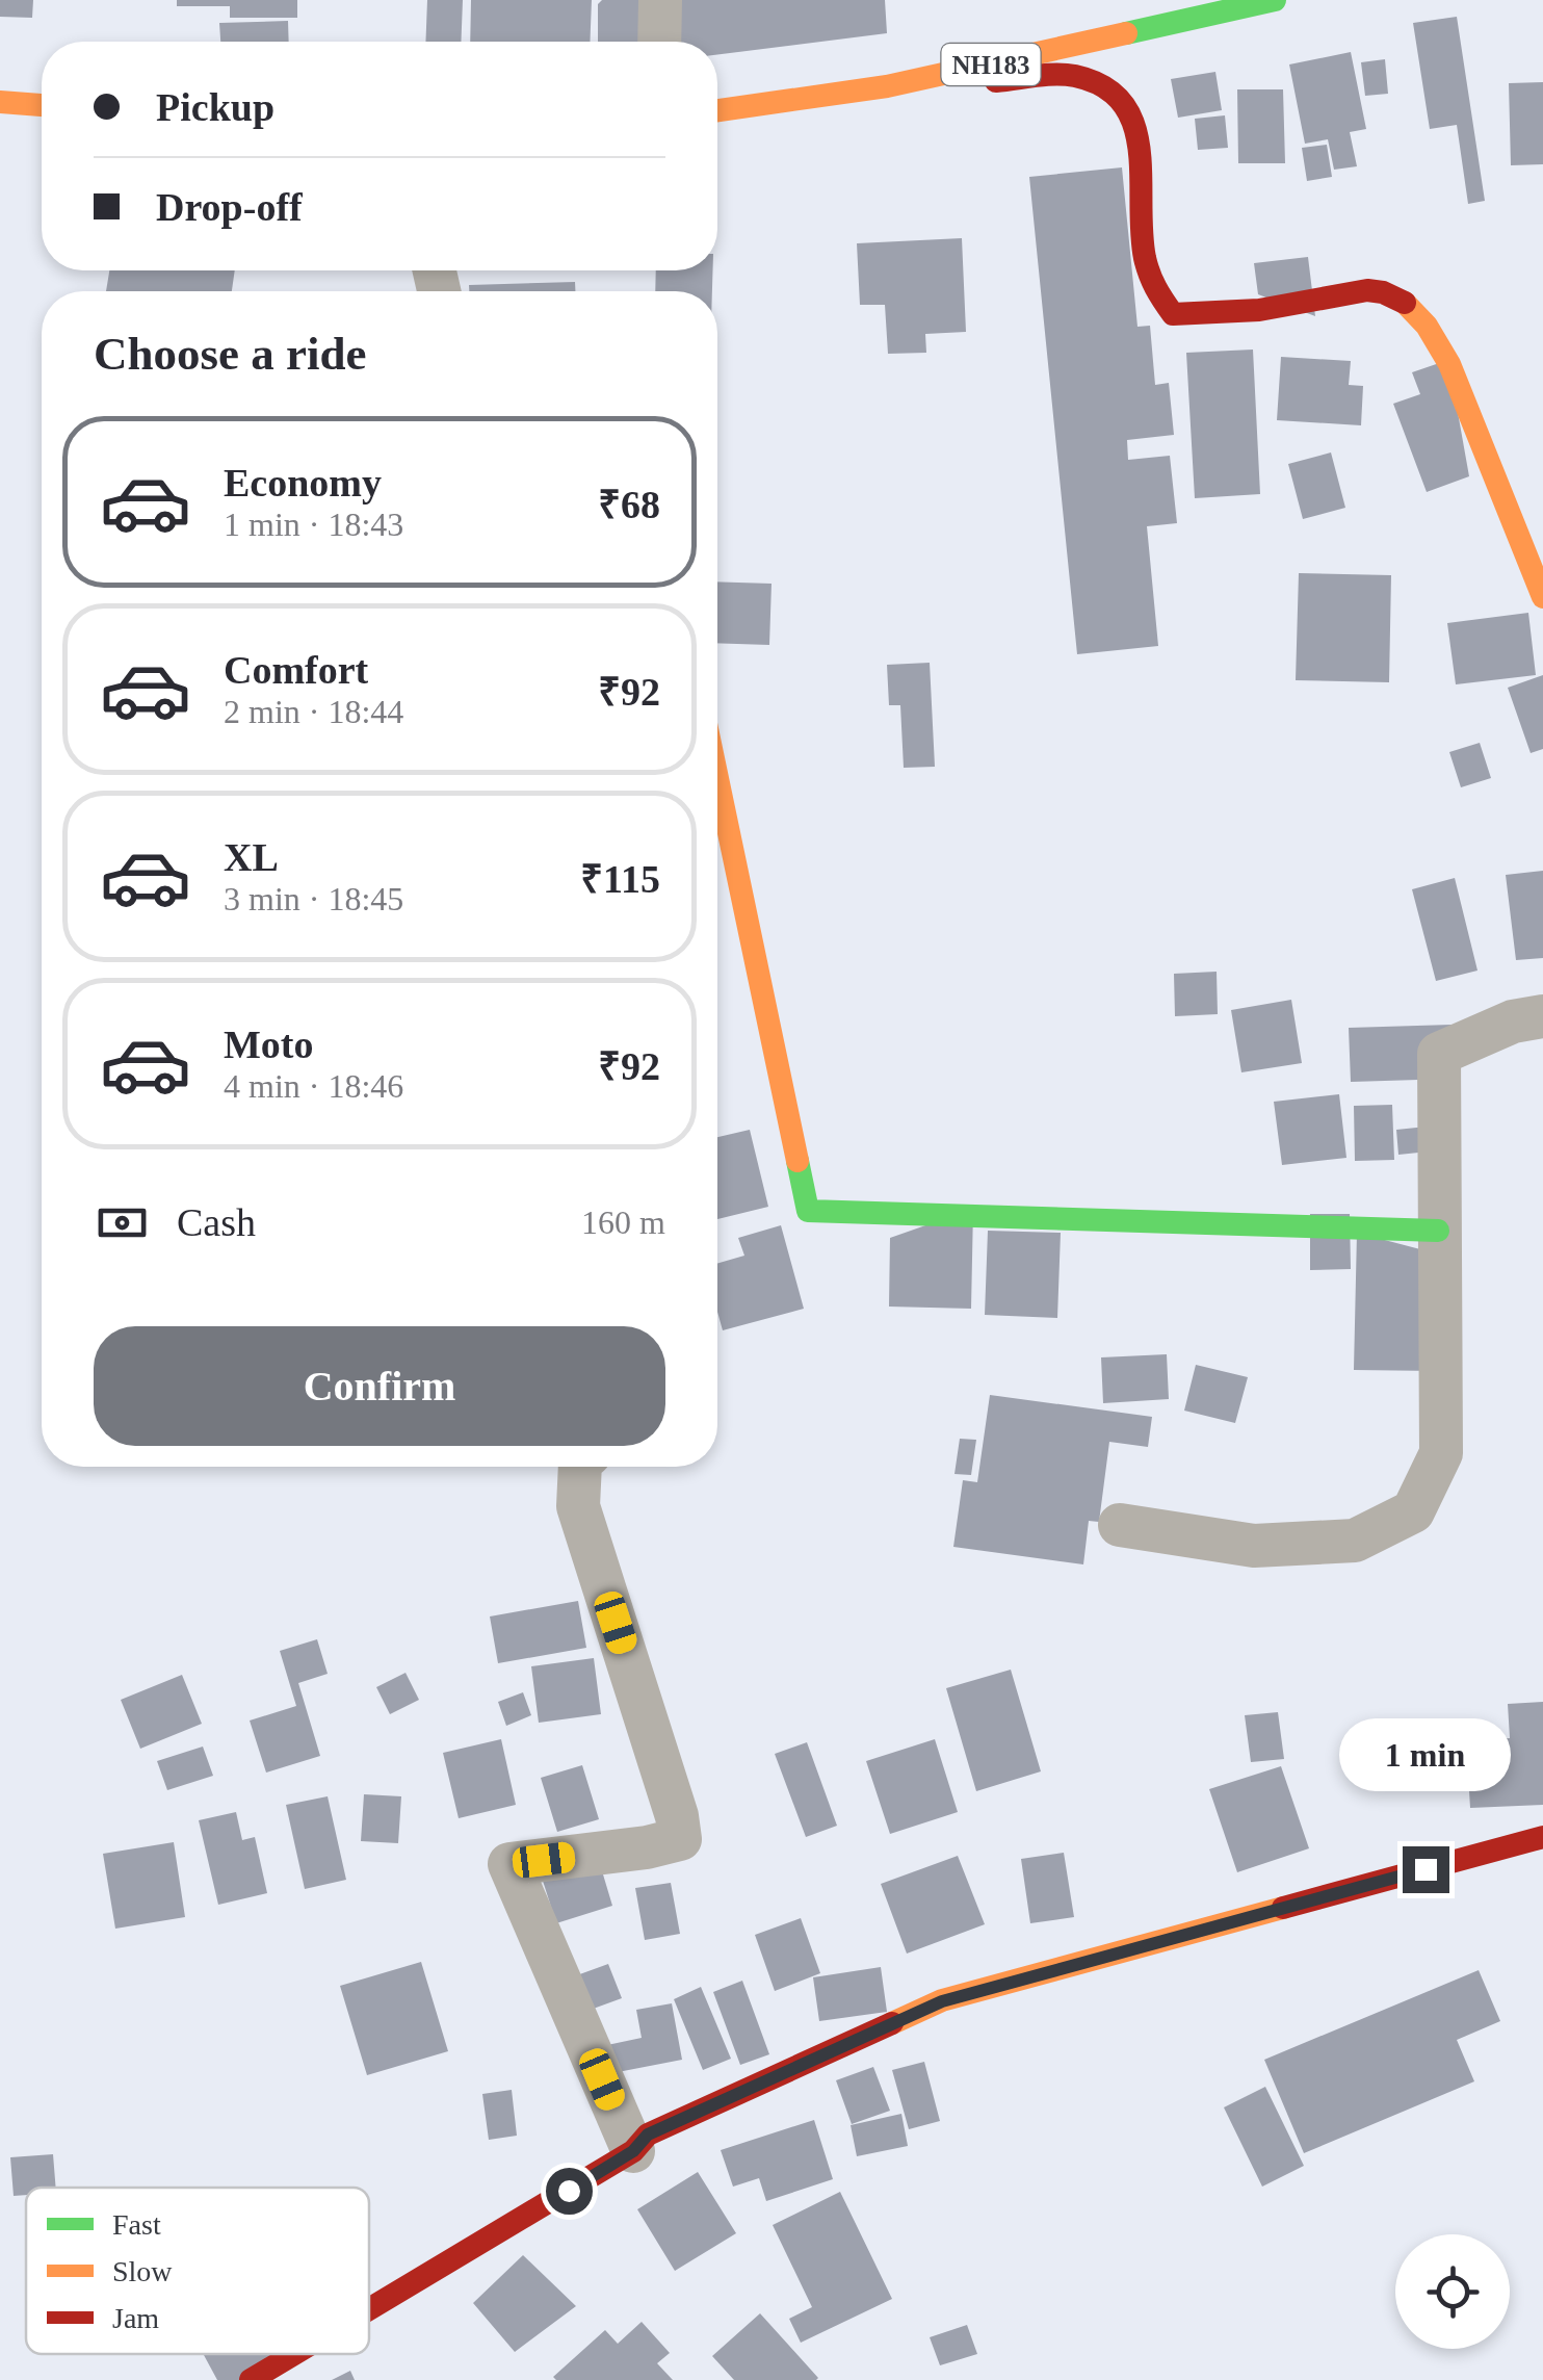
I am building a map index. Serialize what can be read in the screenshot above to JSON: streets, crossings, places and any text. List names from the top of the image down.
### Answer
{
  "streets": {
    "main road": ["NH183"]
  },
  "legend": ["Fast", "Slow", "Jam"],
  "page": {
    "banner": ["Pickup", "Drop-off"],
    "heading": "Choose a ride",
    "list": [
      {
        "name": "Economy",
        "note": "1 min · 18:43",
        "value": "₹68"
      },
      {
        "name": "Comfort",
        "note": "2 min · 18:44",
        "value": "₹92"
      },
      {
        "name": "XL",
        "note": "3 min · 18:45",
        "value": "₹115"
      },
      {
        "name": "Moto",
        "note": "4 min · 18:46",
        "value": "₹92"
      }
    ],
    "pay": ["Cash", "160 m"],
    "buttons": "Confirm",
    "bubble": "1 min"
  }
}
